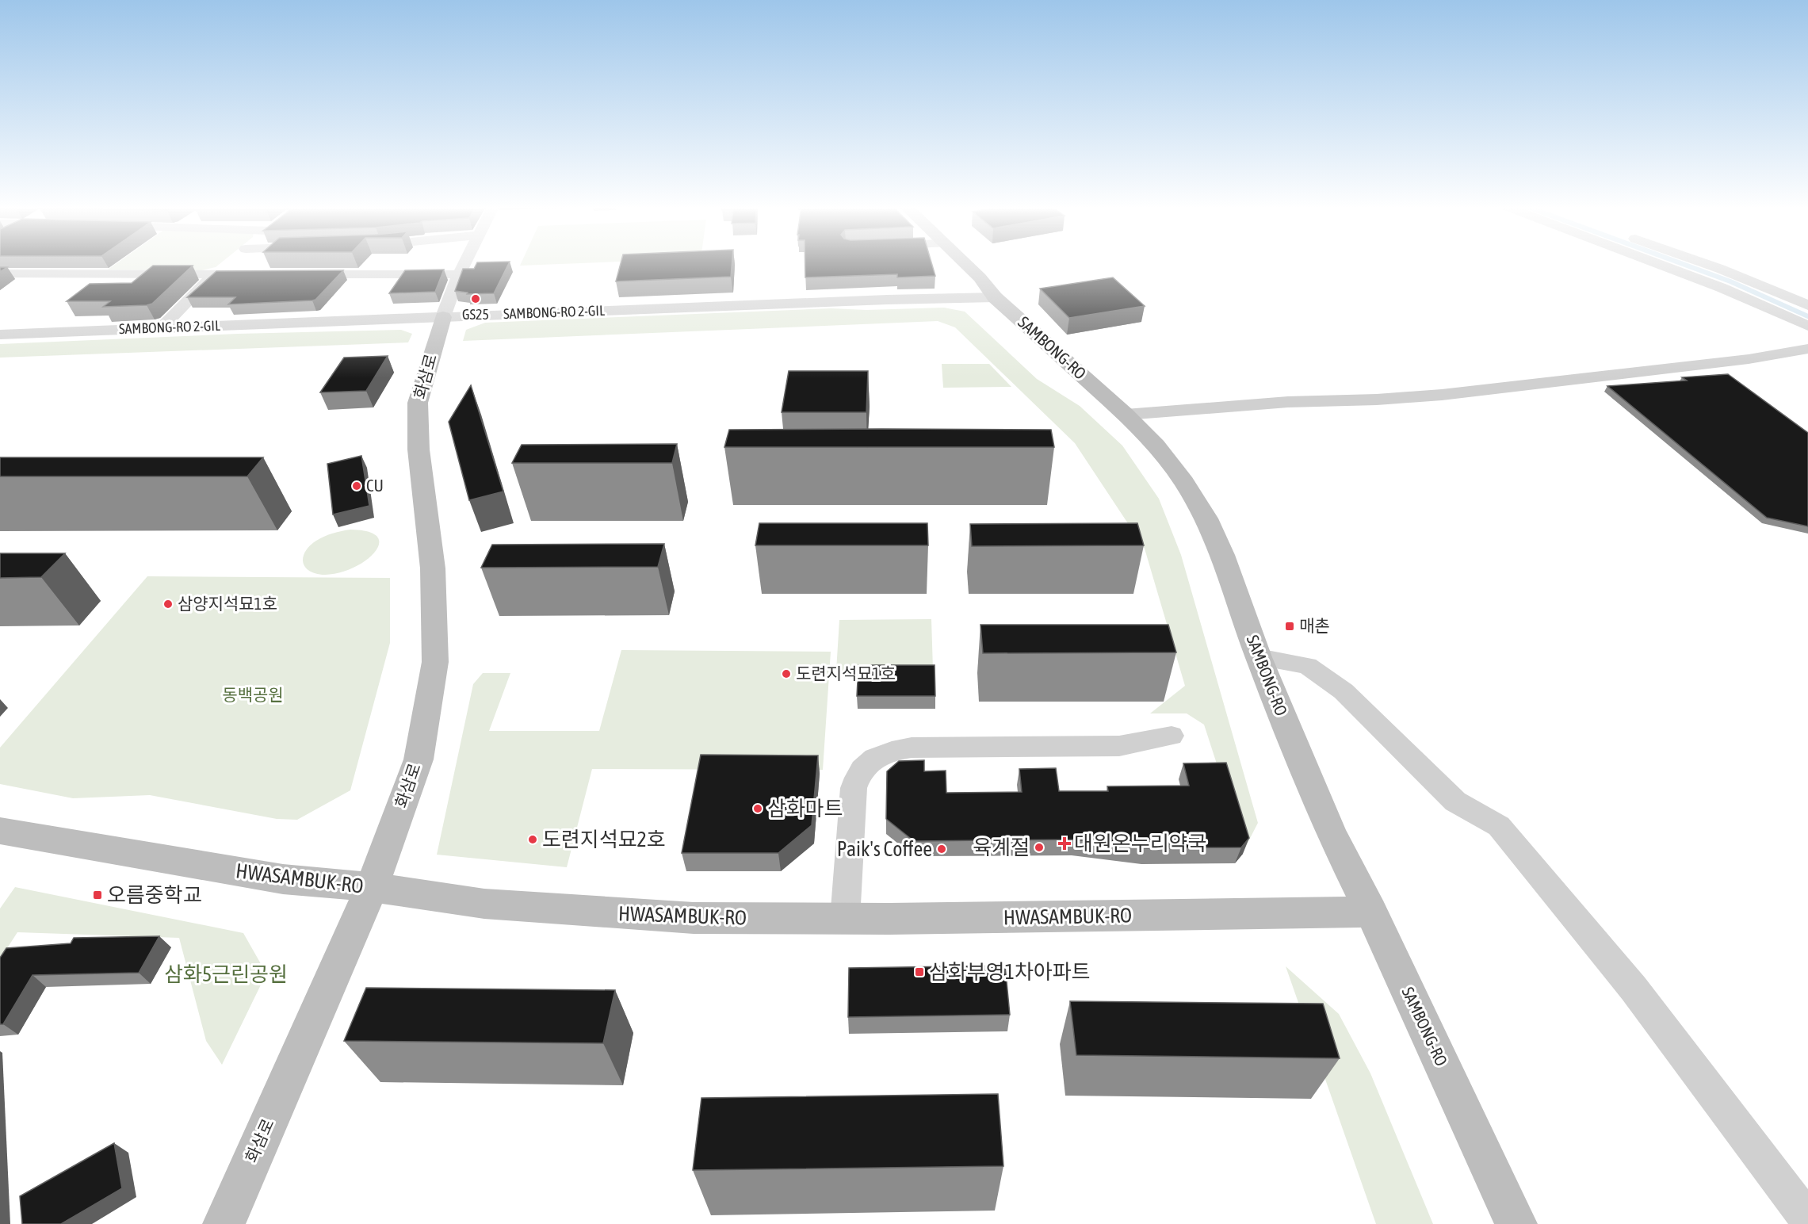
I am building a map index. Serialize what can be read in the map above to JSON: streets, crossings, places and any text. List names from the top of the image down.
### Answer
{
  "streets": {
    "street": [
      "SAMBONG-RO 2-GIL",
      "SAMBONG-RO",
      "화삼로",
      "HWASAMBUK-RO"
    ]
  },
  "crossings": [
    ["SAMBONG-RO 2-GIL", "SAMBONG-RO"],
    ["SAMBONG-RO 2-GIL", "화삼로"],
    ["SAMBONG-RO", "HWASAMBUK-RO"],
    ["화삼로", "HWASAMBUK-RO"]
  ],
  "parks": ["동백공원", "삼화5근린공원"],
  "places": {
    "other": [
      "GS25",
      "CU",
      "삼양지석묘1호",
      "도련지석묘1호",
      "삼화마트",
      "도련지석묘2호",
      "육계절",
      "Paik's Coffee"
    ],
    "transit": ["매촌", "오름중학교", "삼화부영1차아파트"],
    "health": ["대원온누리약국"]
  }
}
